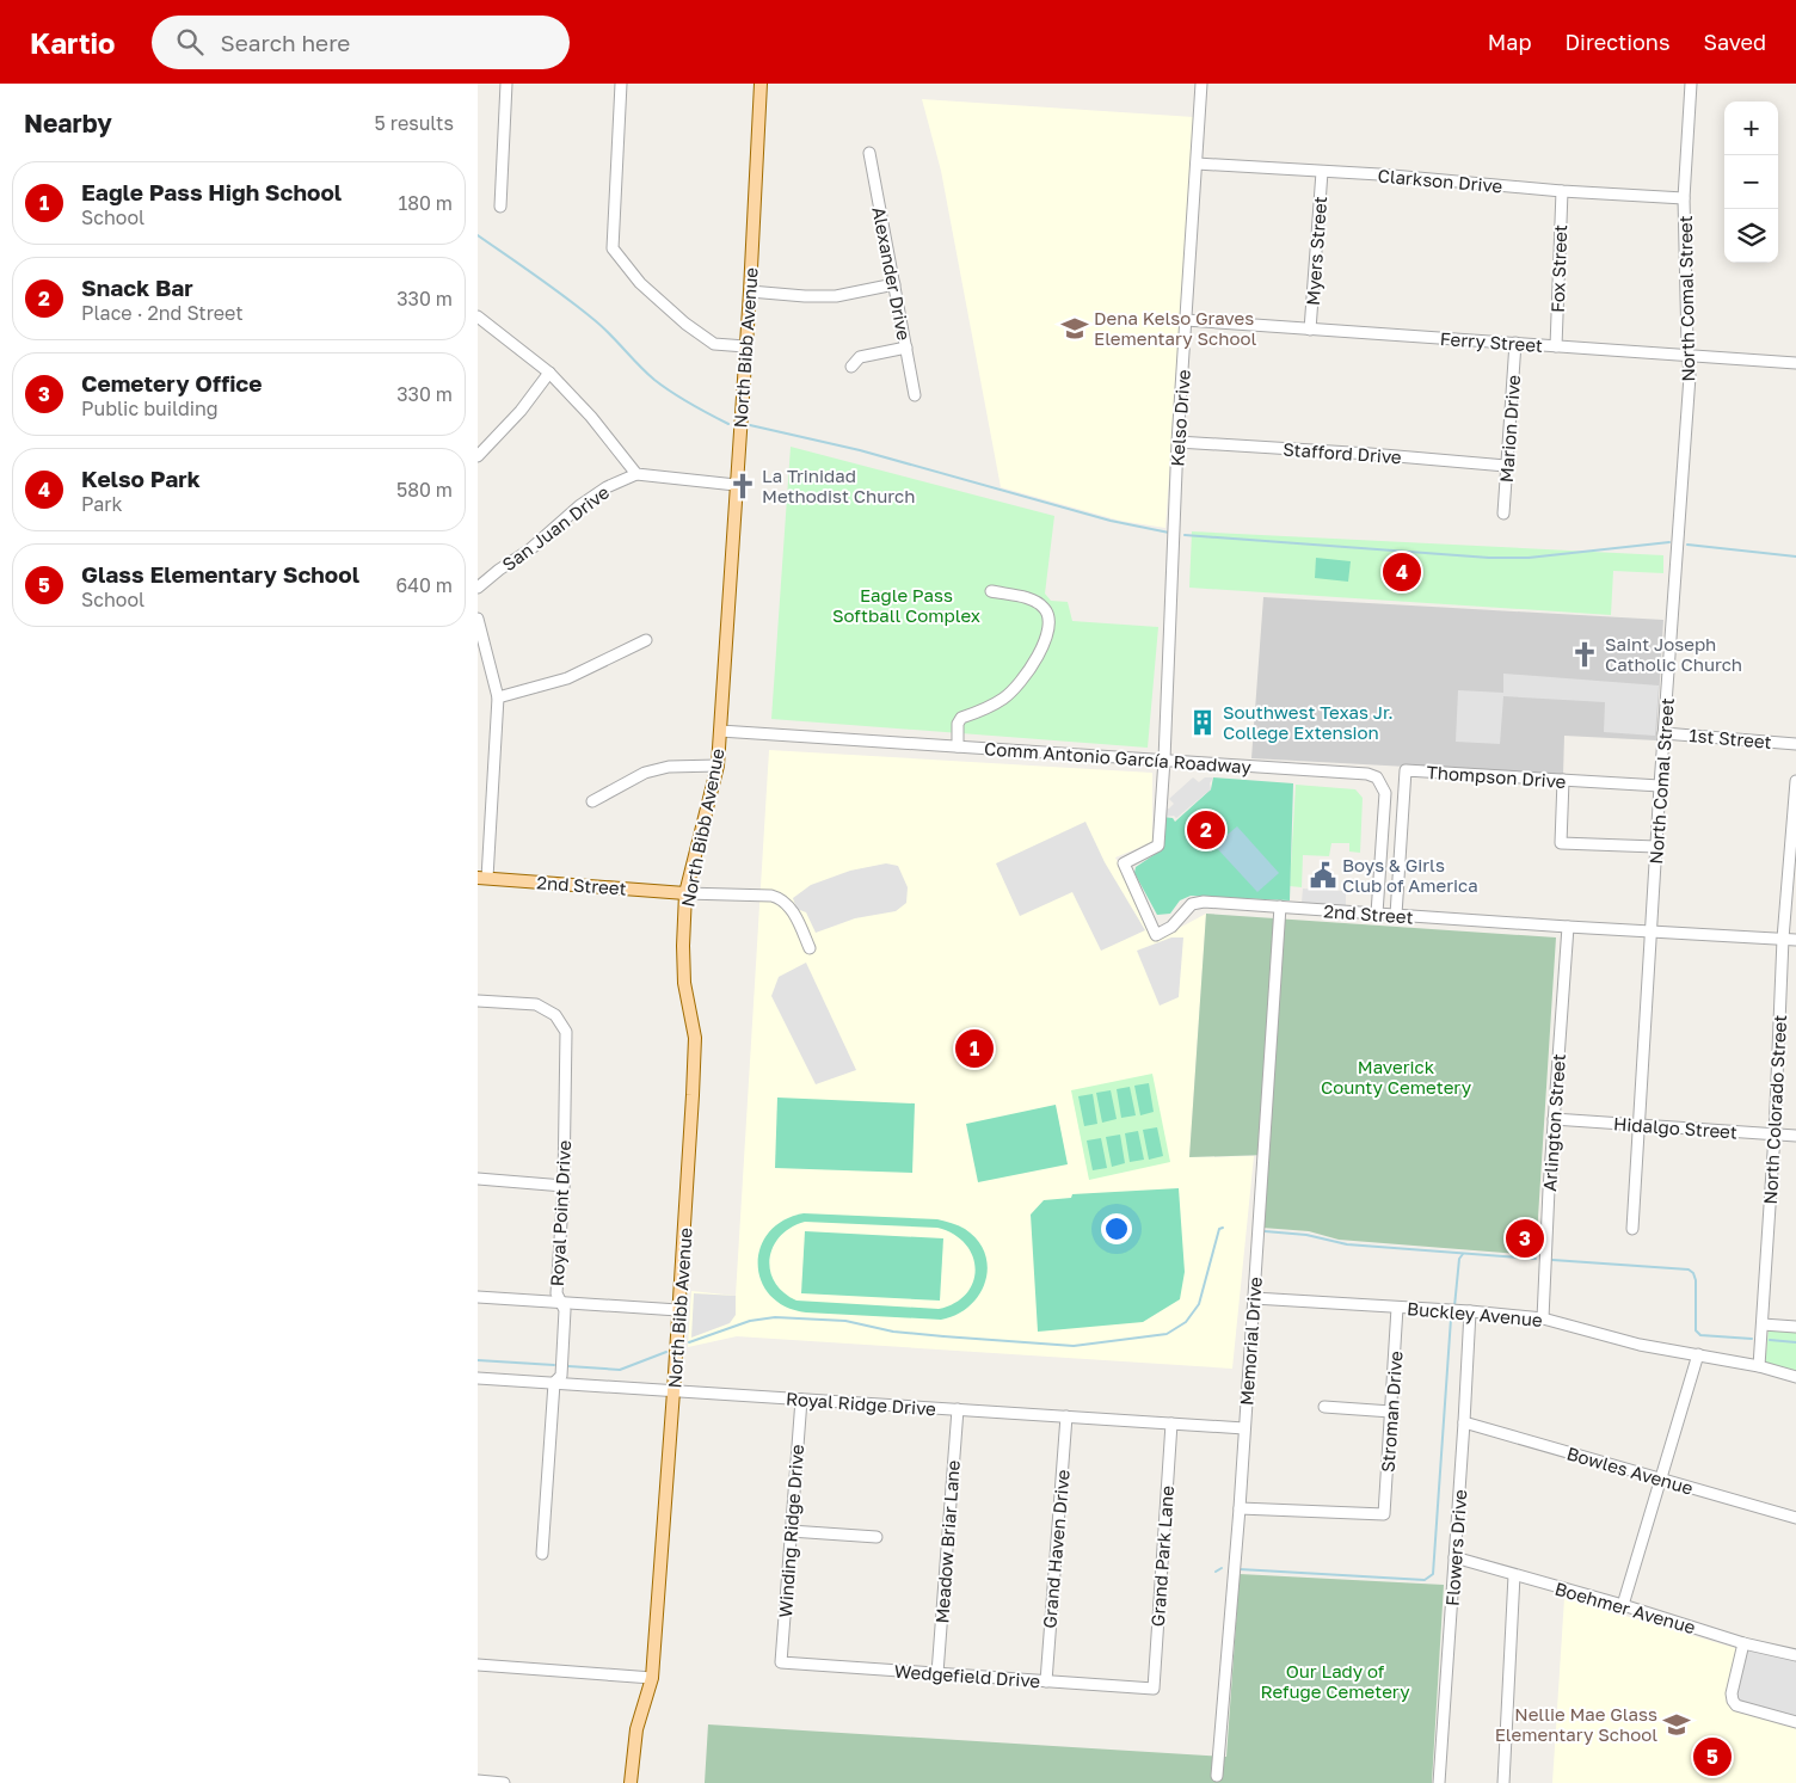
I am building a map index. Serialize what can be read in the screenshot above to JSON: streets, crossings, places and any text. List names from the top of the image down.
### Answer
{
  "streets": {
    "main road": ["North Bibb Avenue", "2nd Street"],
    "street": [
      "Clarkson Drive",
      "Myers Street",
      "Fox Street",
      "Alexander Drive",
      "North Comal Street",
      "Ferry Street",
      "Kelso Drive",
      "Marion Drive",
      "Stafford Drive",
      "San Juan Drive",
      "1st Street",
      "Comm Antonio García Roadway",
      "Thompson Drive",
      "North Colorado Street",
      "Arlington Street",
      "Hidalgo Street",
      "Royal Point Drive",
      "Buckley Avenue",
      "Memorial Drive",
      "Royal Ridge Drive",
      "Stroman Drive",
      "Bowles Avenue",
      "Winding Ridge Drive",
      "Meadow Briar Lane",
      "Flowers Drive",
      "Grand Haven Drive",
      "Grand Park Lane",
      "Boehmer Avenue",
      "Wedgefield Drive"
    ]
  },
  "crossings": [
    ["Clarkson Drive", "Myers Street"],
    ["Clarkson Drive", "Fox Street"],
    ["Clarkson Drive", "North Comal Street"],
    ["Clarkson Drive", "Kelso Drive"],
    ["Myers Street", "Ferry Street"],
    ["Fox Street", "Ferry Street"],
    ["North Comal Street", "Ferry Street"],
    ["North Comal Street", "1st Street"],
    ["North Comal Street", "Thompson Drive"],
    ["North Comal Street", "2nd Street"],
    ["North Comal Street", "Hidalgo Street"],
    ["Ferry Street", "Kelso Drive"],
    ["Ferry Street", "Marion Drive"],
    ["North Bibb Avenue", "Comm Antonio García Roadway"],
    ["North Bibb Avenue", "2nd Street"],
    ["North Bibb Avenue", "Royal Ridge Drive"],
    ["Kelso Drive", "Stafford Drive"],
    ["Kelso Drive", "Comm Antonio García Roadway"],
    ["Kelso Drive", "2nd Street"],
    ["Marion Drive", "Stafford Drive"],
    ["Comm Antonio García Roadway", "2nd Street"],
    ["Thompson Drive", "2nd Street"],
    ["2nd Street", "North Colorado Street"],
    ["2nd Street", "Arlington Street"],
    ["2nd Street", "Memorial Drive"],
    ["North Colorado Street", "Hidalgo Street"],
    ["North Colorado Street", "Buckley Avenue"],
    ["Arlington Street", "Hidalgo Street"],
    ["Arlington Street", "Buckley Avenue"],
    ["Royal Point Drive", "Royal Ridge Drive"],
    ["Buckley Avenue", "Memorial Drive"],
    ["Buckley Avenue", "Stroman Drive"],
    ["Buckley Avenue", "Flowers Drive"],
    ["Memorial Drive", "Royal Ridge Drive"],
    ["Memorial Drive", "Stroman Drive"],
    ["Royal Ridge Drive", "Winding Ridge Drive"],
    ["Royal Ridge Drive", "Meadow Briar Lane"],
    ["Royal Ridge Drive", "Grand Haven Drive"],
    ["Royal Ridge Drive", "Grand Park Lane"],
    ["Bowles Avenue", "Flowers Drive"],
    ["Winding Ridge Drive", "Wedgefield Drive"],
    ["Meadow Briar Lane", "Wedgefield Drive"],
    ["Flowers Drive", "Boehmer Avenue"],
    ["Grand Haven Drive", "Wedgefield Drive"],
    ["Grand Park Lane", "Wedgefield Drive"]
  ],
  "parks": ["Eagle Pass Softball Complex", "Maverick County Cemetery", "Our Lady of Refuge Cemetery"],
  "places": {
    "school or university": ["Dena Kelso Graves Elementary School", "Nellie Mae Glass Elementary School"],
    "church": ["La Trinidad Methodist Church", "Saint Joseph Catholic Church"],
    "building": ["Southwest Texas Jr. College Extension"],
    "public building": ["Boys & Girls Club of America"]
  },
  "page": {
    "header": "Kartio",
    "search": "Search here",
    "nav": ["Map", "Directions", "Saved"],
    "heading": ["Nearby", "5 results"],
    "map_buttons": ["+", "−"],
    "list": [
      {
        "mark": "1",
        "name": "Eagle Pass High School",
        "note": "School",
        "value": "180 m"
      },
      {
        "mark": "2",
        "name": "Snack Bar",
        "note": "Place · 2nd Street",
        "value": "330 m"
      },
      {
        "mark": "3",
        "name": "Cemetery Office",
        "note": "Public building",
        "value": "330 m"
      },
      {
        "mark": "4",
        "name": "Kelso Park",
        "note": "Park",
        "value": "580 m"
      },
      {
        "mark": "5",
        "name": "Glass Elementary School",
        "note": "School",
        "value": "640 m"
      }
    ],
    "pins": [
      "4",
      "2",
      "1",
      "3",
      "5"
    ]
  }
}
